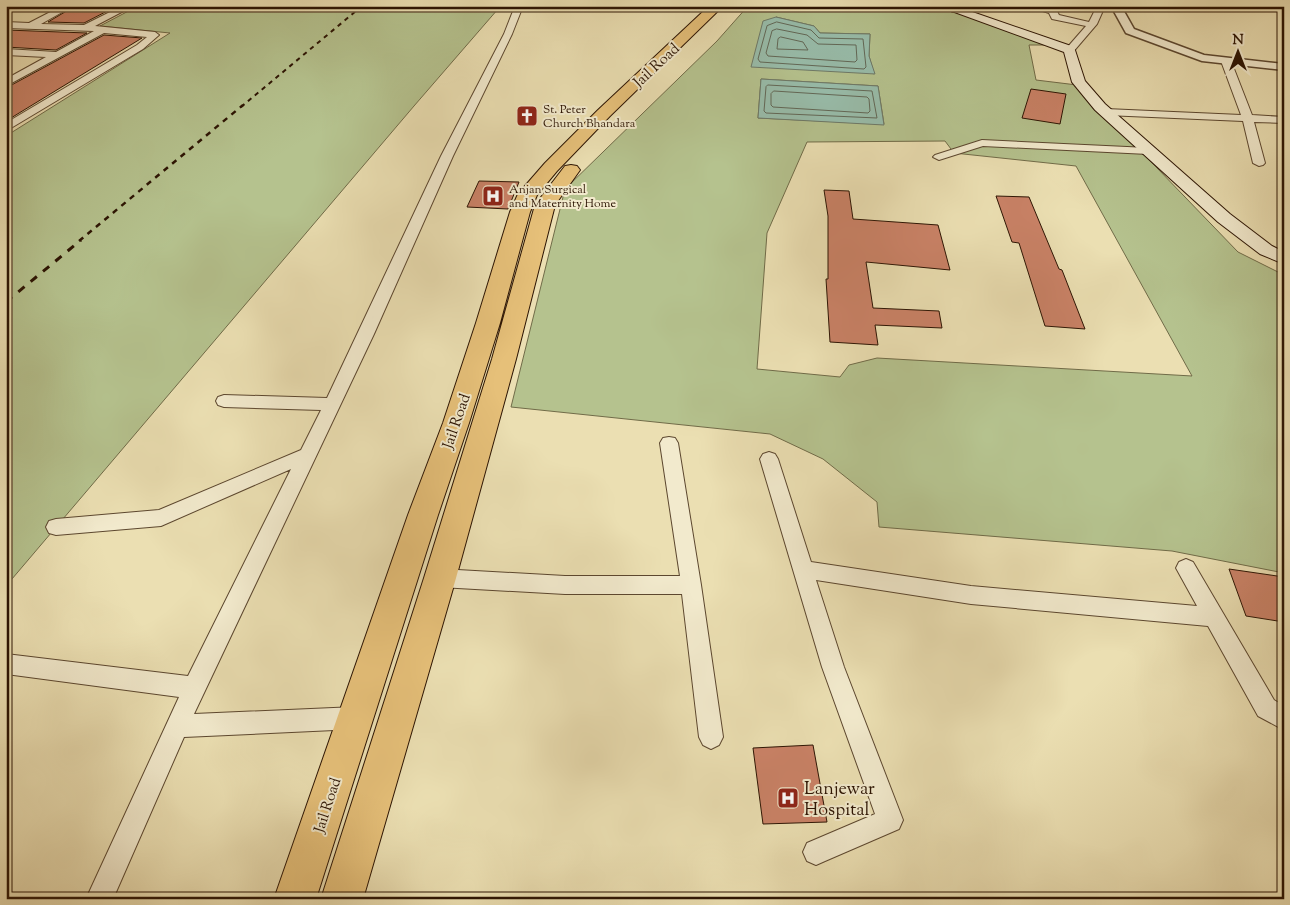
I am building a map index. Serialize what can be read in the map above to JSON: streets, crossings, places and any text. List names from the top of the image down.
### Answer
{
  "streets": {
    "highway": ["Jail Road"]
  },
  "places": {
    "church": ["St. Peter Church Bhandara"],
    "hospital": ["Anjan Surgical and Maternity Home", "Lanjewar Hospital"]
  },
  "north": "top"
}
